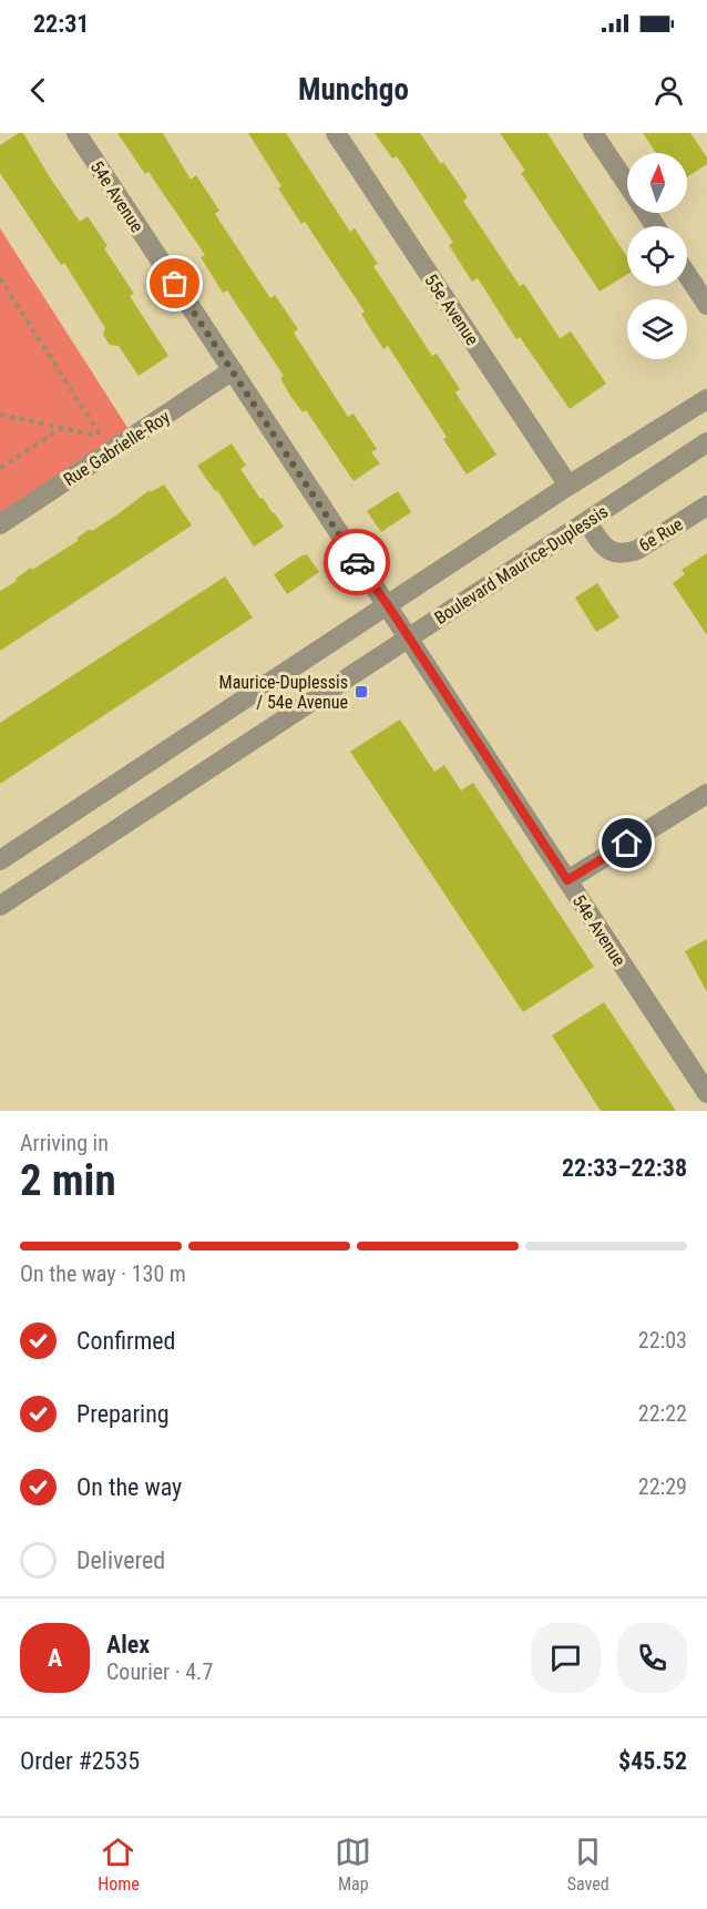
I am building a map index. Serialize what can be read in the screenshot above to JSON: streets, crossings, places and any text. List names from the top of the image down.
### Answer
{
  "streets": {
    "street": [
      "54e Avenue",
      "55e Avenue",
      "Rue Gabrielle-Roy",
      "6e Rue",
      "Boulevard Maurice-Duplessis"
    ]
  },
  "crossings": [
    ["54e Avenue", "Rue Gabrielle-Roy"],
    ["54e Avenue", "Boulevard Maurice-Duplessis"],
    ["55e Avenue", "Boulevard Maurice-Duplessis"],
    ["6e Rue", "Boulevard Maurice-Duplessis"]
  ],
  "places": {
    "transit": ["Maurice-Duplessis / 54e Avenue"]
  },
  "north": "top",
  "page": {
    "status": "22:31",
    "header": "Munchgo",
    "heading": ["2 min", "Arriving in", "22:33–22:38"],
    "panel": [
      "Alex",
      "Courier · 4.7",
      "Order #2535",
      "$45.52"
    ],
    "bar": "On the way · 130 m",
    "list": [
      ["Confirmed", "22:03"],
      ["Preparing", "22:22"],
      ["On the way", "22:29"],
      "Delivered"
    ],
    "round": "A",
    "tabs": ["Home", "Map", "Saved"]
  }
}
